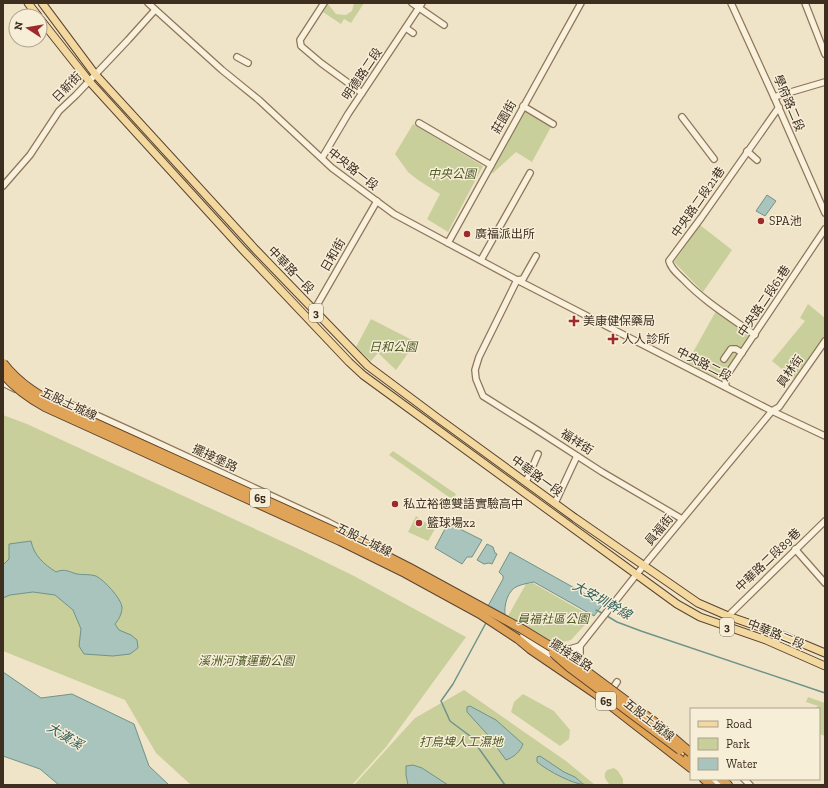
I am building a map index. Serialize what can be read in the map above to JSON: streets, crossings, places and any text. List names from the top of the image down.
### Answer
{
  "streets": {
    "highway": ["五股土城線", "65"],
    "main road": ["中華路一段", "3", "中華路二段"],
    "street": [
      "明德路二段",
      "日新街",
      "學府路二段",
      "莊園街",
      "中央路一段",
      "中央路二段21巷",
      "日和街",
      "中央路二段61巷",
      "中央路二段",
      "員林街",
      "福祥街",
      "擺接堡路",
      "員福街",
      "中華路二段89巷"
    ]
  },
  "crossings": [
    ["明德路二段", "中央路一段"],
    ["日新街", "中央路一段"],
    ["日新街", "中華路一段"],
    ["學府路二段", "中央路二段21巷"],
    ["莊園街", "中央路一段"],
    ["中央路一段", "日和街"],
    ["中央路一段", "中央路二段"],
    ["中央路一段", "福祥街"],
    ["中央路二段21巷", "中央路二段61巷"],
    ["日和街", "中華路一段"],
    ["中華路一段", "員福街"],
    ["中華路一段", "中華路二段"],
    ["中央路二段61巷", "中央路二段"],
    ["中央路二段", "員林街"],
    ["中央路二段", "員福街"],
    ["員林街", "員福街"],
    ["福祥街", "員福街"],
    ["擺接堡路", "員福街"],
    ["員福街", "中華路二段"],
    ["中華路二段89巷", "中華路二段"]
  ],
  "water": ["大安圳幹線", "大漢溪"],
  "parks": [
    "中央公園",
    "日和公園",
    "員福社區公園",
    "溪洲河濱運動公園",
    "打鳥埤人工濕地"
  ],
  "places": {
    "other": [
      "SPA池",
      "廣福派出所",
      "私立裕德雙語實驗高中",
      "籃球場x2"
    ],
    "health": ["美康健保藥局", "人人診所"]
  },
  "legend": ["Road", "Park", "Water"],
  "north": "left"
}
